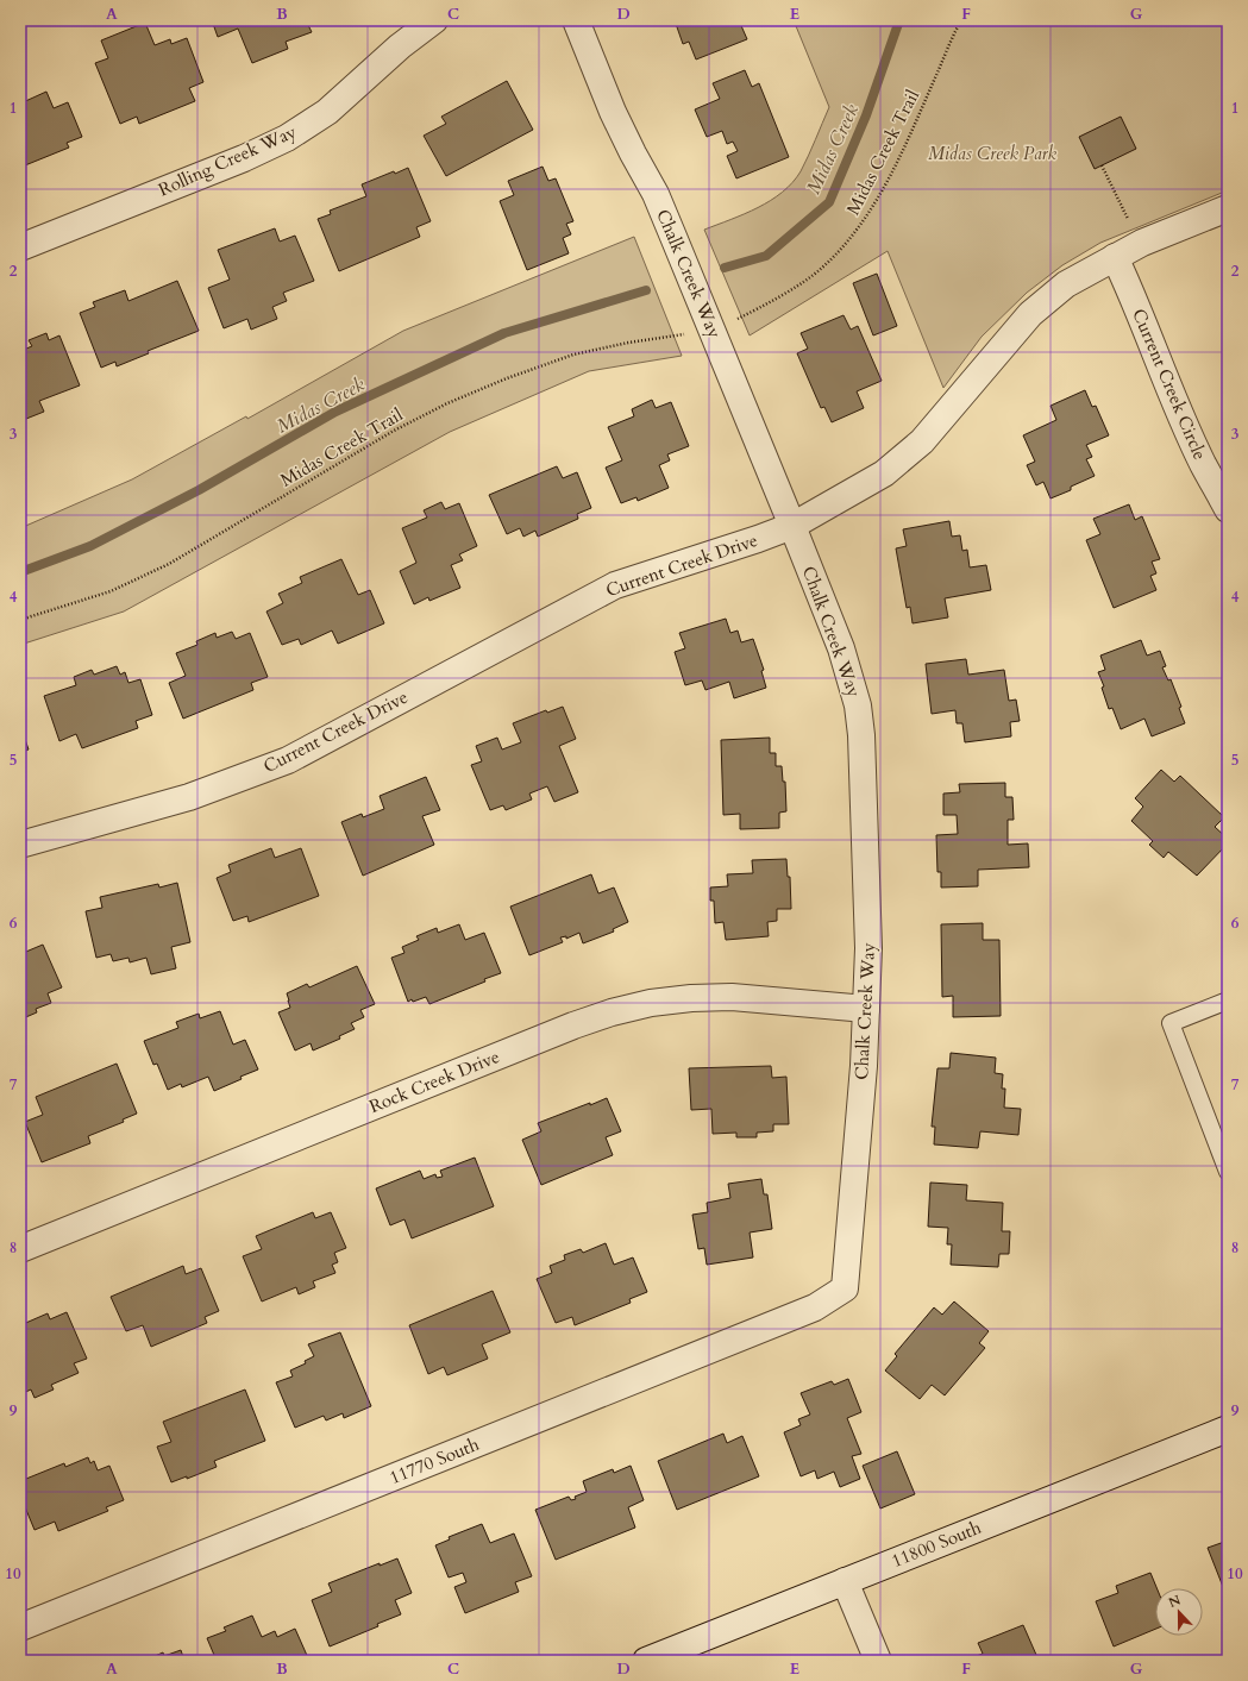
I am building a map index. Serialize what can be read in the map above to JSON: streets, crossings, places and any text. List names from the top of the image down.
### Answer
{
  "streets": {
    "street": [
      "Rolling Creek Way",
      "Chalk Creek Way",
      "Current Creek Circle",
      "Current Creek Drive",
      "Rock Creek Drive",
      "11770 South",
      "11800 South"
    ],
    "path": ["Midas Creek Trail"]
  },
  "crossings": [
    ["Midas Creek Trail", "Chalk Creek Way"],
    ["Chalk Creek Way", "Current Creek Drive"],
    ["Chalk Creek Way", "Rock Creek Drive"],
    ["Chalk Creek Way", "11770 South"],
    ["Current Creek Circle", "Current Creek Drive"]
  ],
  "water": ["Midas Creek"],
  "parks": ["Midas Creek Park"],
  "north": "top",
  "grid": {
    "columns": [
      "A",
      "B",
      "C",
      "D",
      "E",
      "F",
      "G"
    ],
    "rows": [
      "1",
      "2",
      "3",
      "4",
      "5",
      "6",
      "7",
      "8",
      "9",
      "10"
    ]
  }
}
